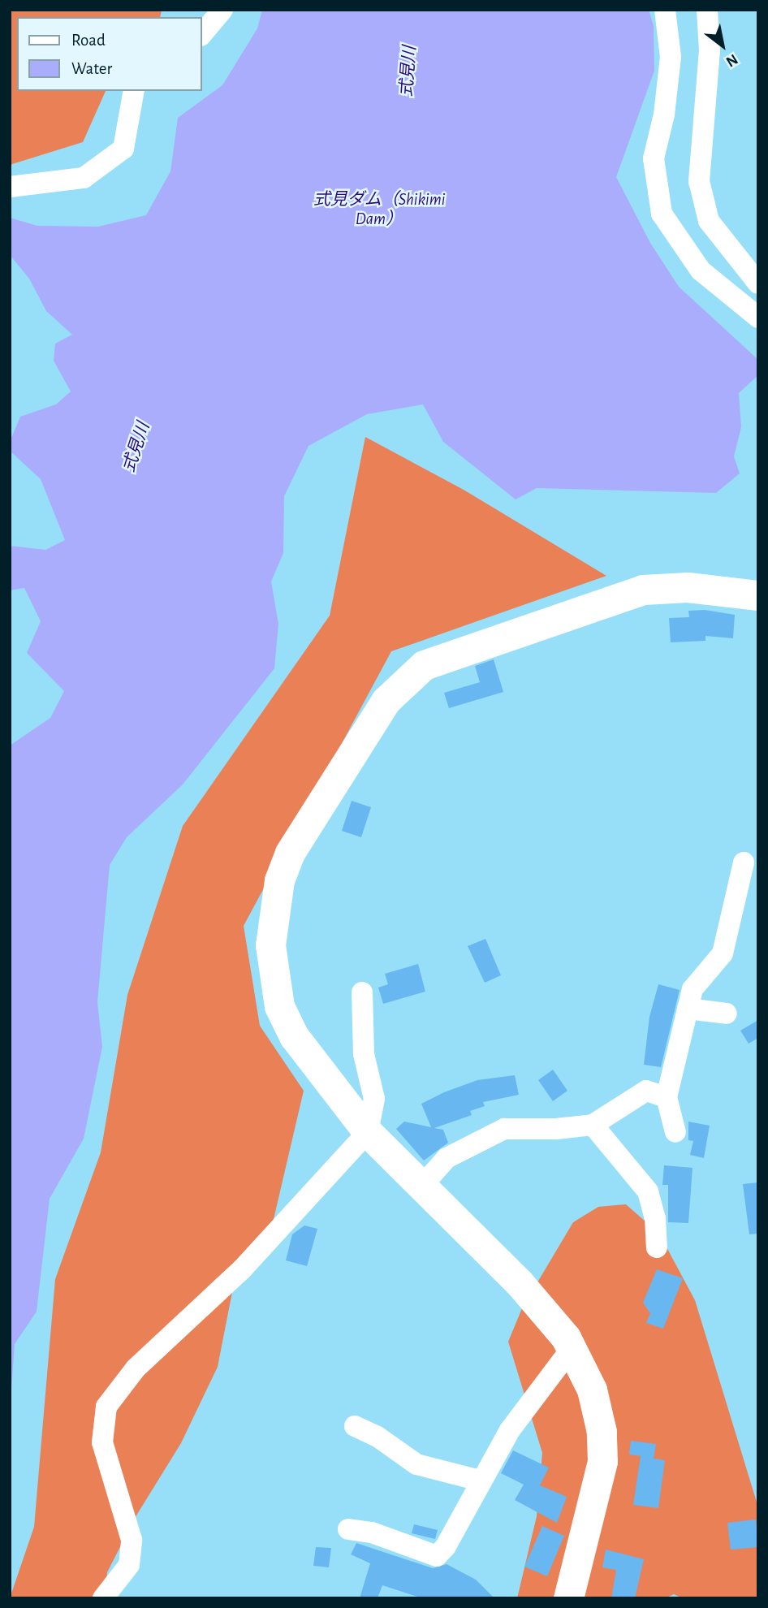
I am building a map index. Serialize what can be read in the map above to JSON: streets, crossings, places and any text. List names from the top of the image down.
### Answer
{
  "water": ["式見川", "式見ダム（Shikimi Dam）"],
  "legend": ["Road", "Water"],
  "north": "bottom right"
}
